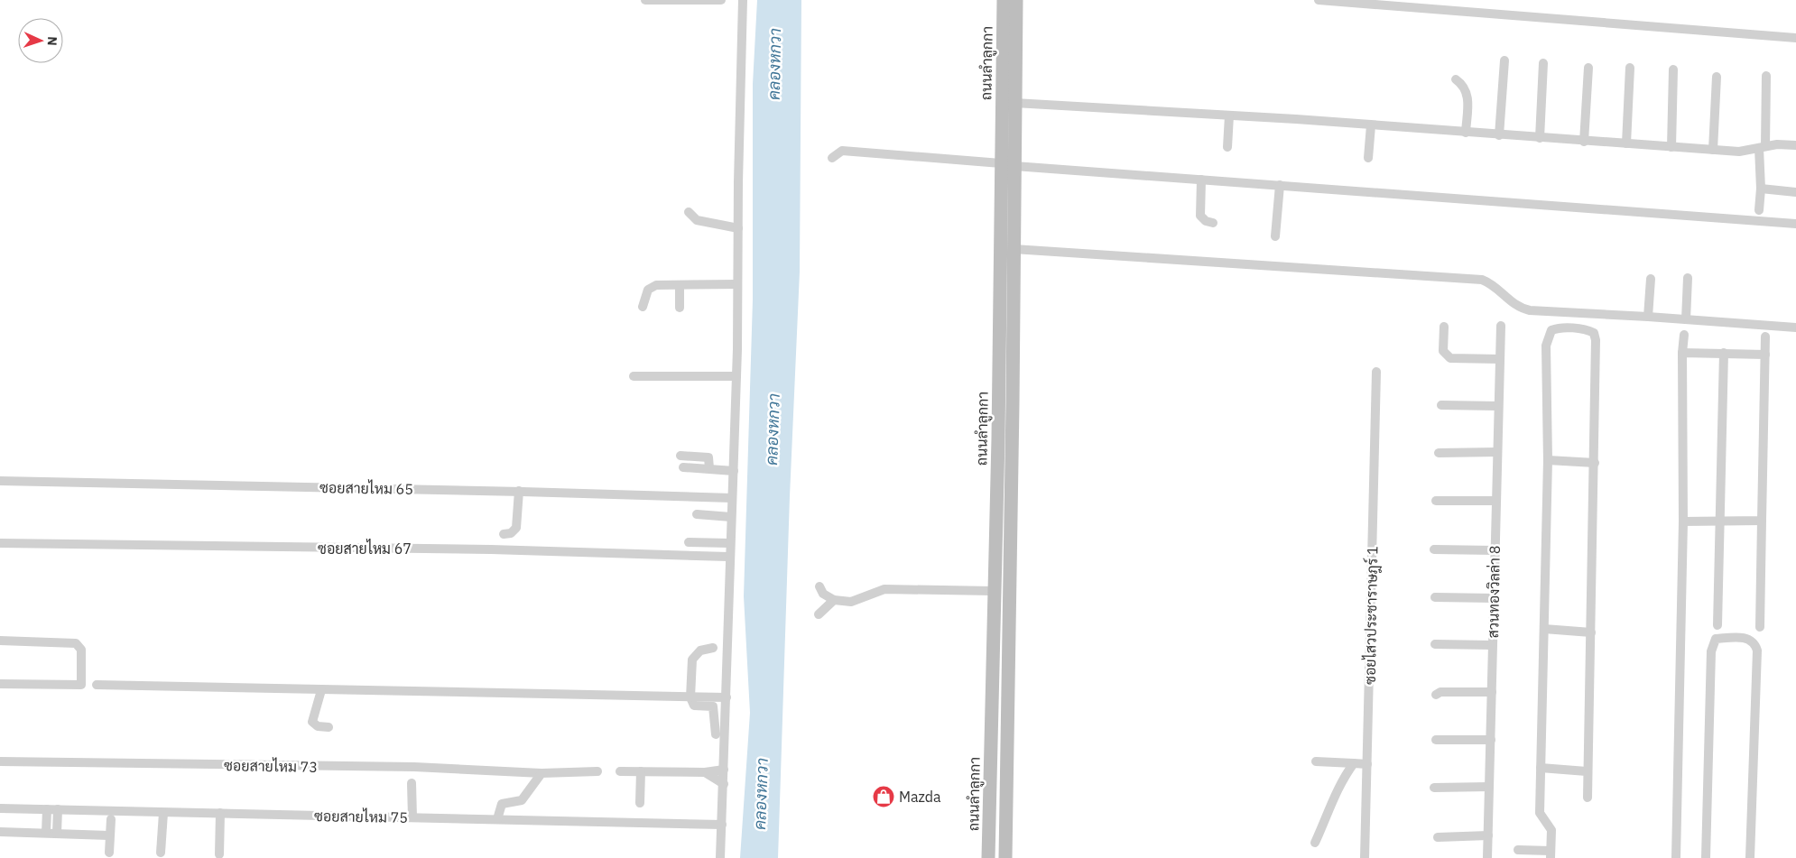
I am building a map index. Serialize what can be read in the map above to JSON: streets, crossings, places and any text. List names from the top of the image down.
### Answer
{
  "streets": {
    "main road": ["ถนนลำลูกกา"],
    "street": [
      "ซอยสายไหม 65",
      "ซอยสายไหม 67",
      "สวนทองวิลล่า 8",
      "ซอยไสวประชาราษฎร์ 1",
      "ซอยสายไหม 73",
      "ซอยสายไหม 75"
    ]
  },
  "water": ["คลองหกวา"],
  "places": {
    "shop": ["Mazda"]
  },
  "north": "right"
}
